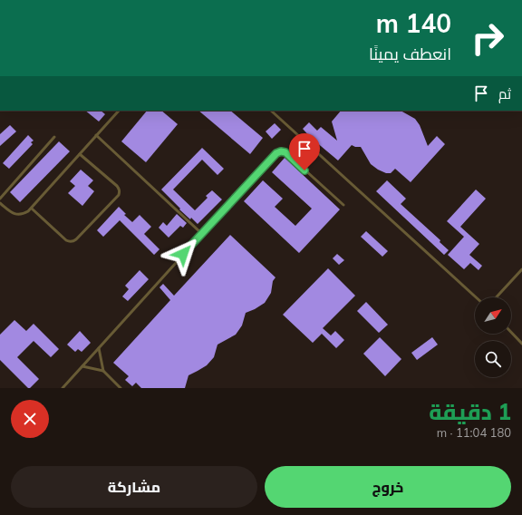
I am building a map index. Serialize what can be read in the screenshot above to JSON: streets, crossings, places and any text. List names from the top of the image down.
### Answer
{
  "north": "top right",
  "page": {
    "turn": ["140 m", "انعطف يمينًا"],
    "then": "ثم",
    "heading": ["1 دقيقة", "180 m · 11:04"],
    "buttons": ["خروج", "مشاركة"]
  }
}
